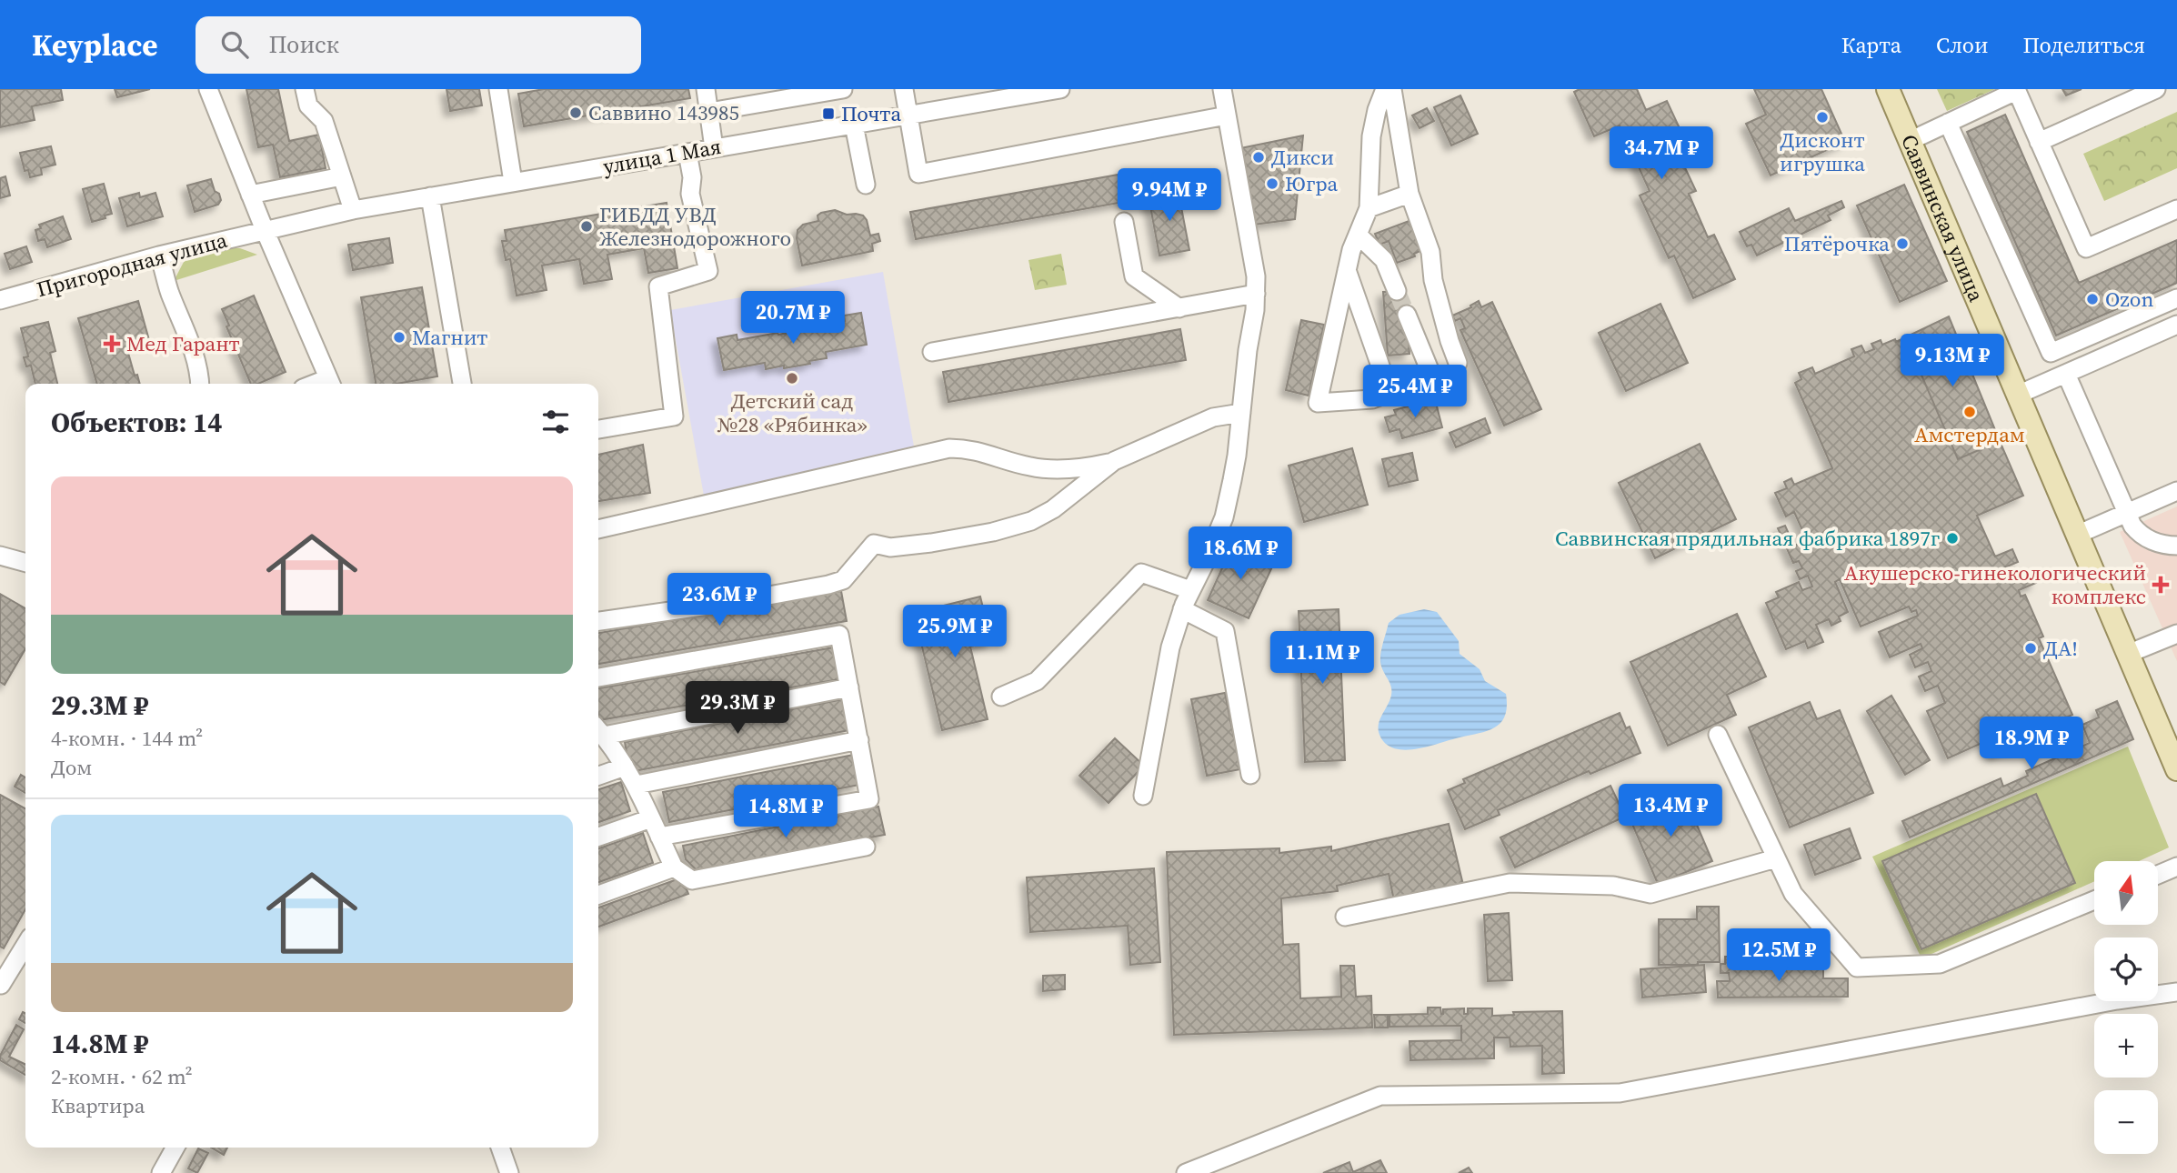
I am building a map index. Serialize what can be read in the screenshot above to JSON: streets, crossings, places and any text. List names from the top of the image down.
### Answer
{
  "streets": {
    "main road": ["Саввинская улица"],
    "street": ["улица 1 Мая", "Пригородная улица"]
  },
  "crossings": [
    ["улица 1 Мая", "Пригородная улица"]
  ],
  "places": {
    "other": [
      "Саввино 143985",
      "Дисконт игрушка",
      "Дикси",
      "Югра",
      "ГИБДД УВД Железнодорожного",
      "Пятёрочка",
      "Ozon",
      "Магнит",
      "Детский сад №28 «Рябинка»",
      "Амстердам",
      "Саввинская прядильная фабрика 1897г",
      "ДА!"
    ],
    "transit": ["Почта"],
    "health": ["Мед Гарант", "Акушерско-гинекологический комплекс"]
  },
  "north": "top",
  "page": {
    "header": "Keyplace",
    "search": "Поиск",
    "nav": ["Карта", "Слои", "Поделиться"],
    "price": [
      "34.7M ₽",
      "9.94M ₽",
      "20.7M ₽",
      "9.13M ₽",
      "25.4M ₽",
      "18.6M ₽",
      "23.6M ₽",
      "25.9M ₽",
      "11.1M ₽",
      "29.3M ₽",
      "18.9M ₽",
      "13.4M ₽",
      "14.8M ₽",
      "12.5M ₽"
    ],
    "heading": "Объектов: 14",
    "list": [
      {
        "name": "29.3M ₽",
        "note": "4-комн. · 144 m² · Дом"
      },
      {
        "name": "14.8M ₽",
        "note": "2-комн. · 62 m² · Квартира"
      }
    ],
    "map_buttons": ["+", "−"]
  }
}
